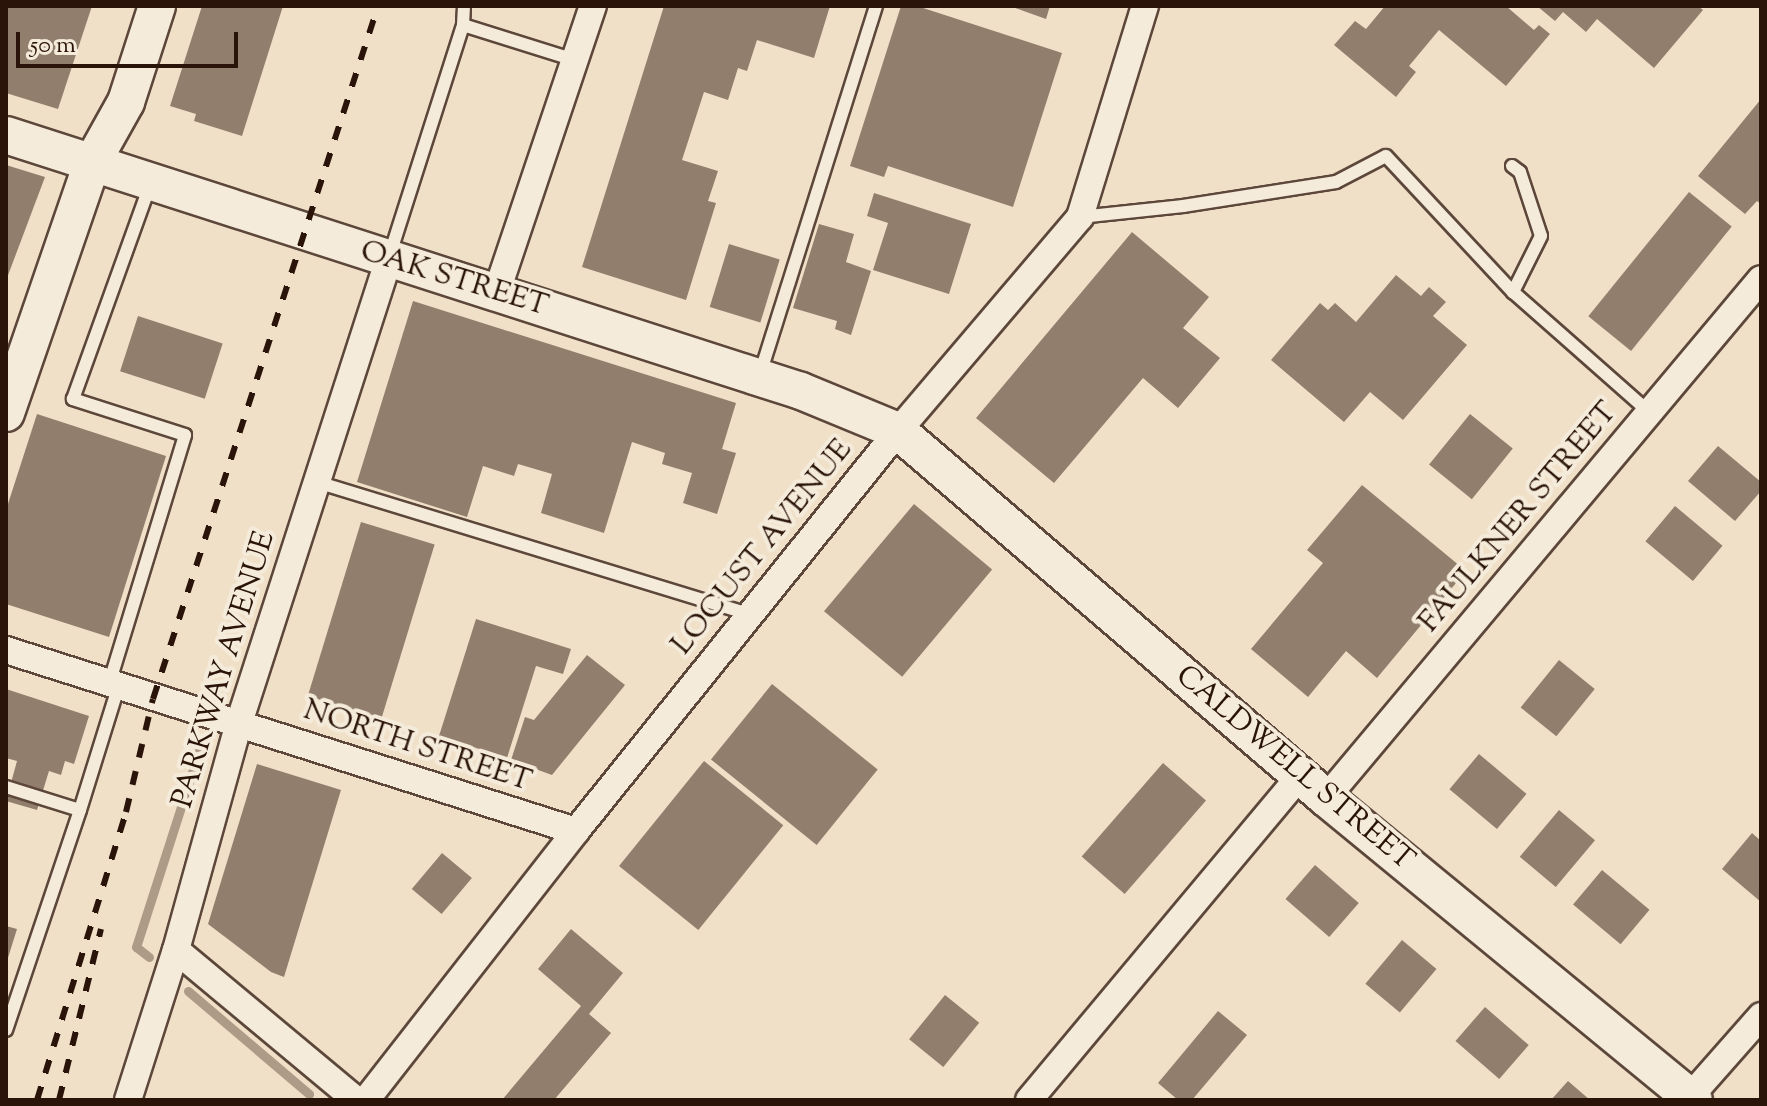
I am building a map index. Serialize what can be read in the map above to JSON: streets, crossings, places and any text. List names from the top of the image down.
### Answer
{
  "streets": {
    "main road": ["OAK STREET", "CALDWELL STREET"],
    "street": [
      "FAULKNER STREET",
      "LOCUST AVENUE",
      "PARKWAY AVENUE",
      "NORTH STREET"
    ]
  },
  "crossings": [
    ["OAK STREET", "LOCUST AVENUE"],
    ["OAK STREET", "PARKWAY AVENUE"],
    ["OAK STREET", "CALDWELL STREET"],
    ["FAULKNER STREET", "CALDWELL STREET"],
    ["LOCUST AVENUE", "NORTH STREET"],
    ["LOCUST AVENUE", "CALDWELL STREET"],
    ["PARKWAY AVENUE", "NORTH STREET"]
  ],
  "scale_bar": "50 m"
}
